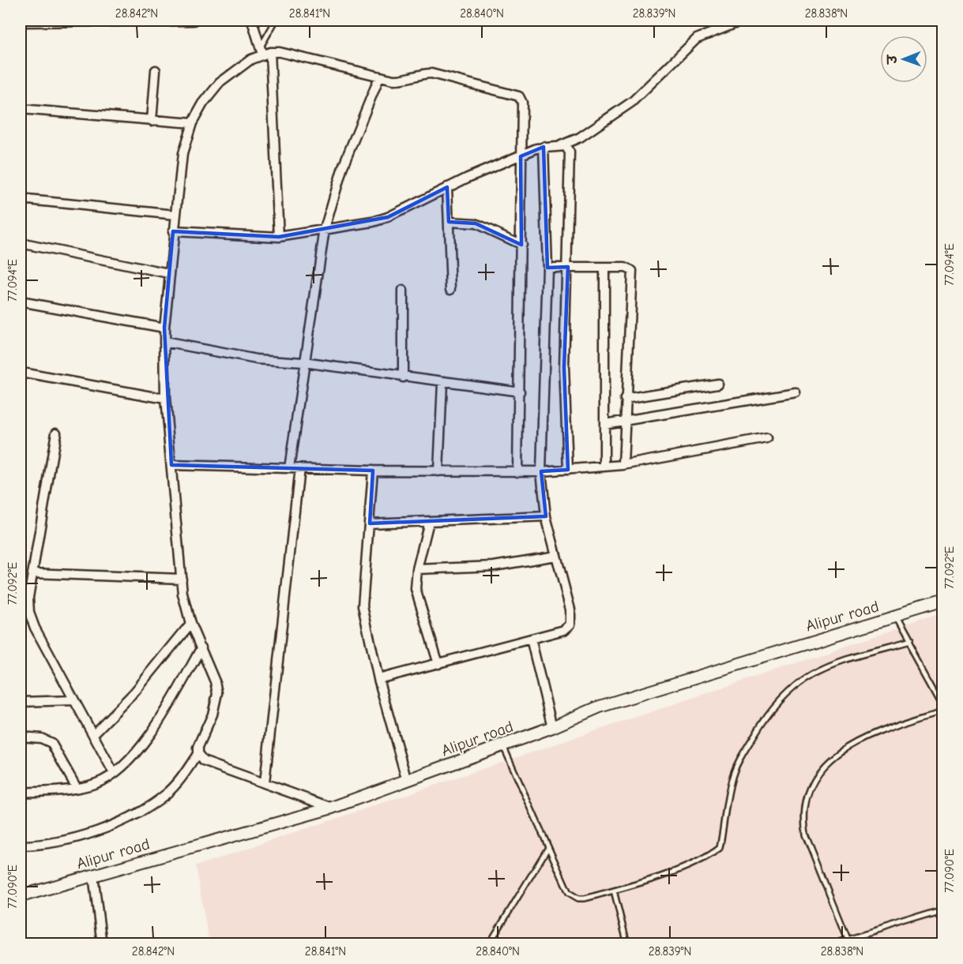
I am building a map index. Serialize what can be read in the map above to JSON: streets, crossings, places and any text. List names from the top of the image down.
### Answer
{
  "streets": {
    "street": ["Alipur road"]
  },
  "north": "left",
  "coordinates": [
    "28.842°N",
    "28.841°N",
    "28.840°N",
    "28.839°N",
    "28.838°N",
    "77.094°E",
    "77.092°E",
    "77.090°E"
  ]
}
